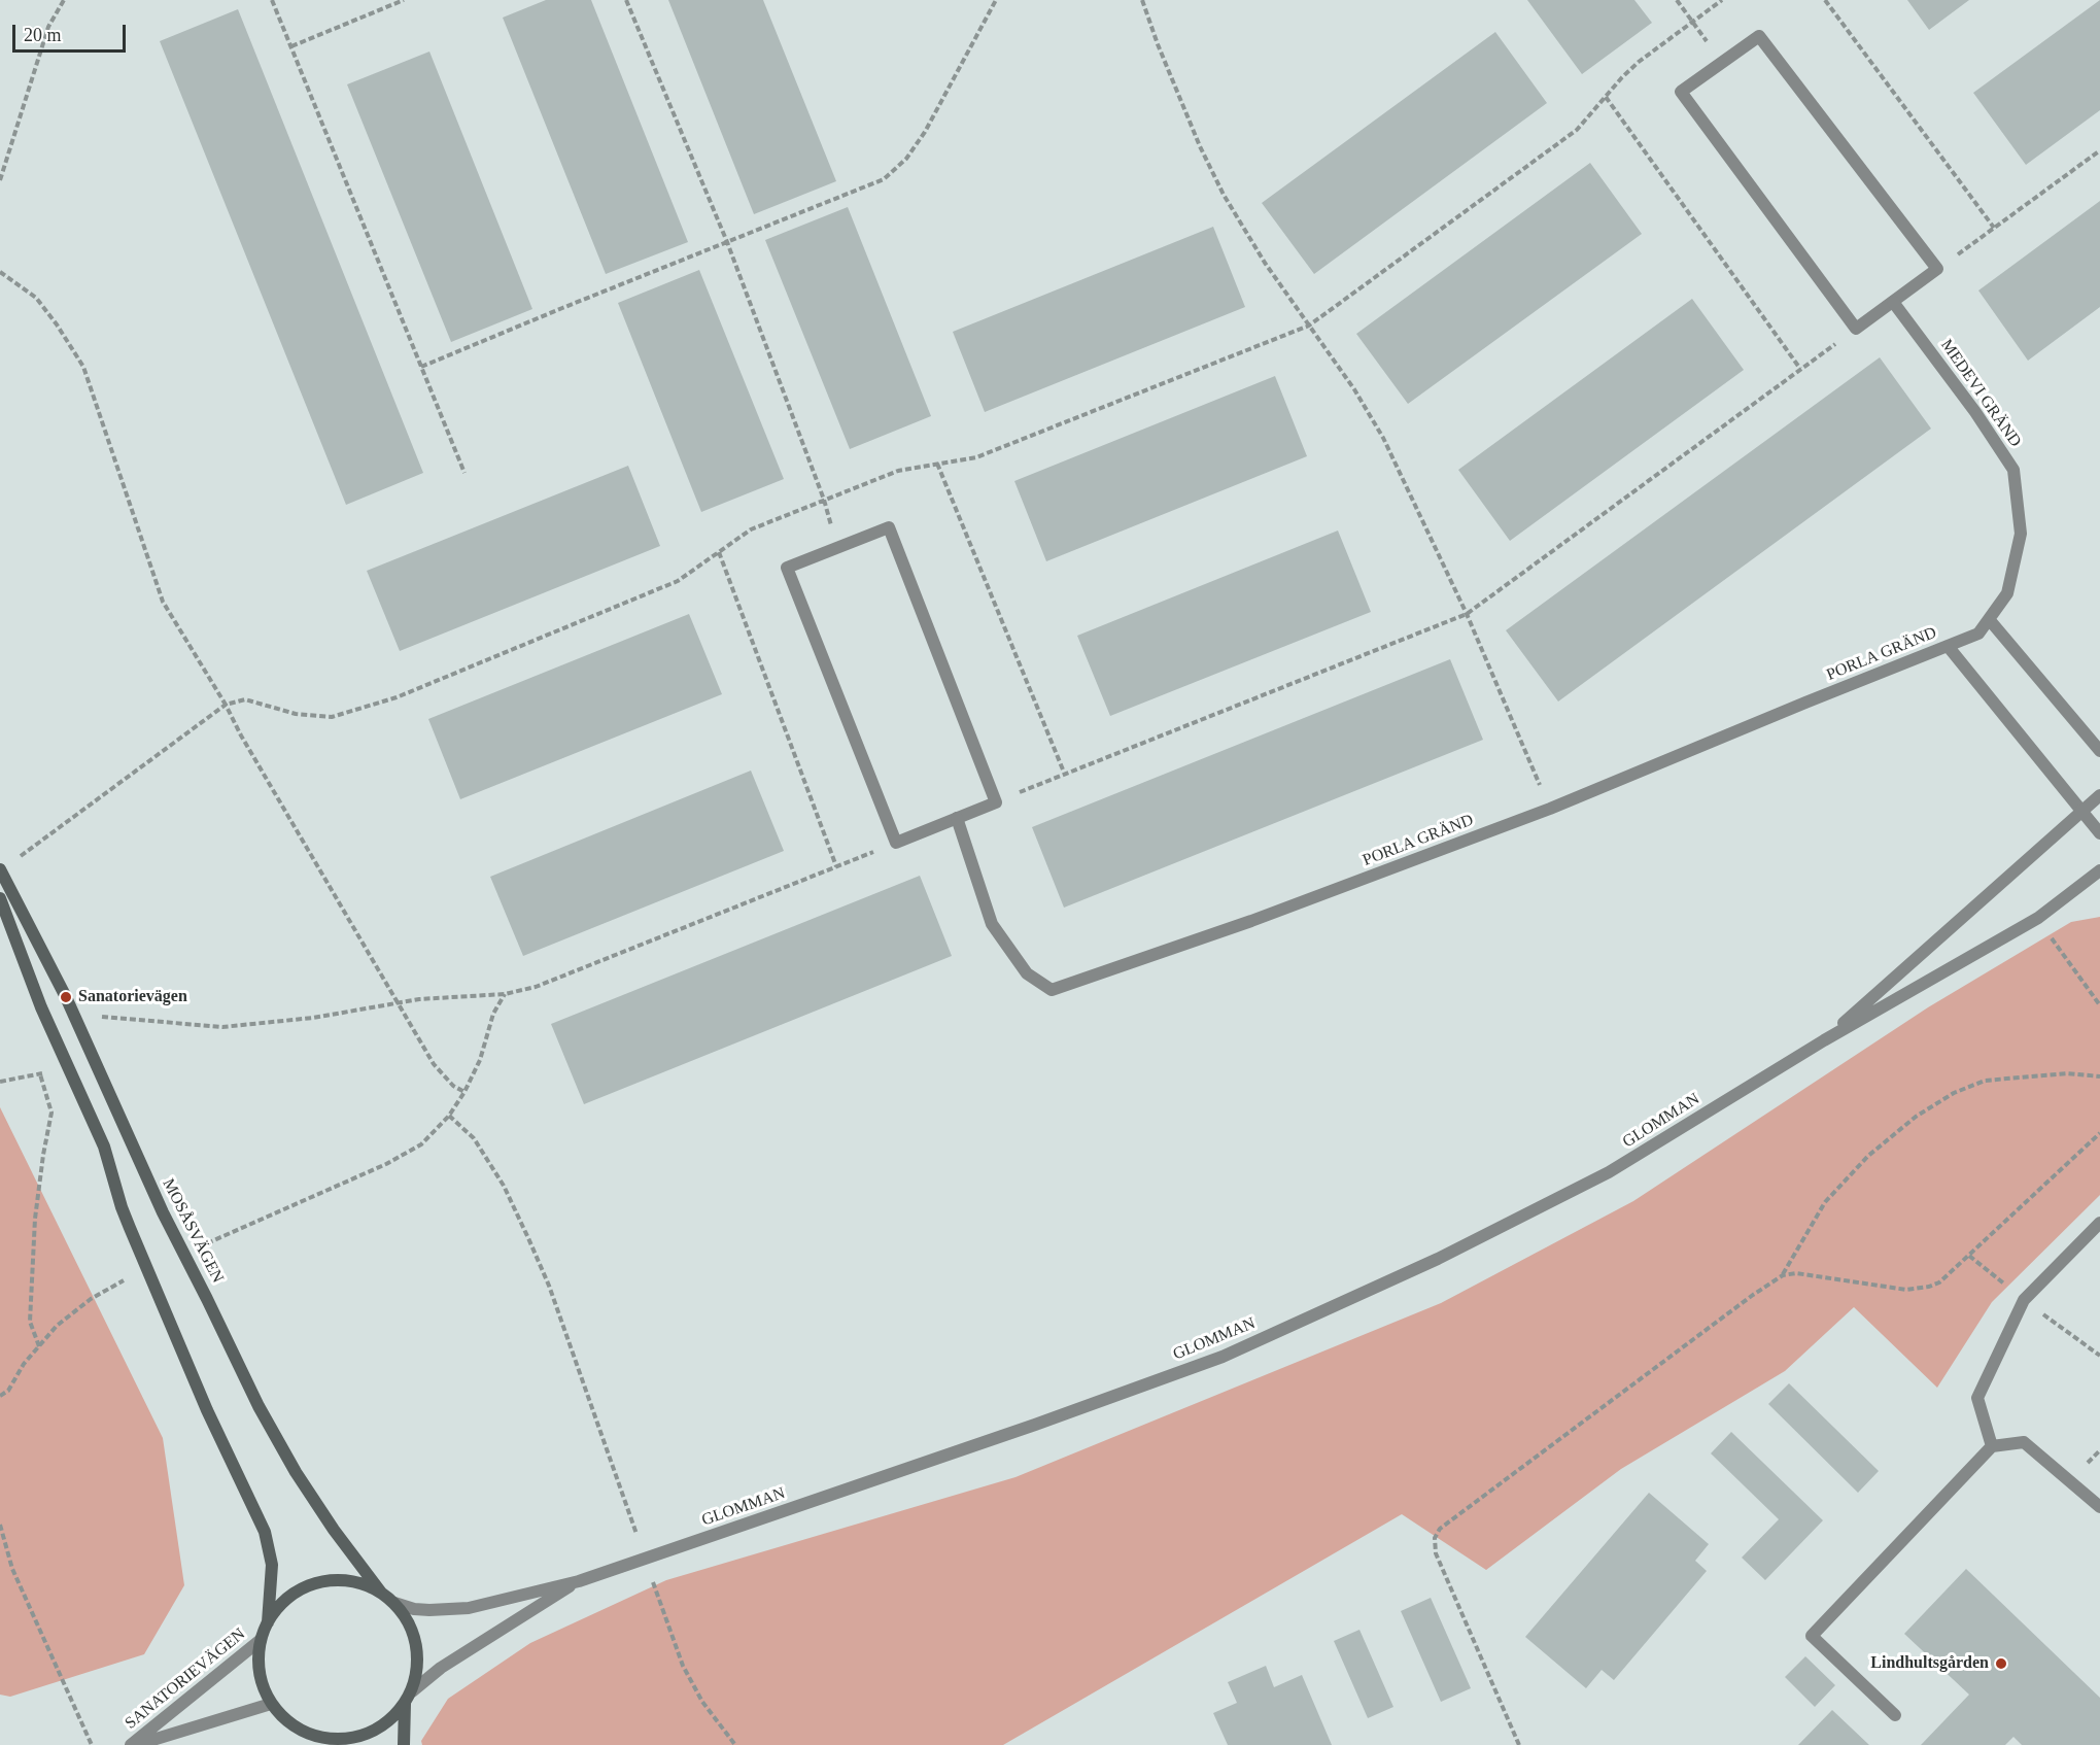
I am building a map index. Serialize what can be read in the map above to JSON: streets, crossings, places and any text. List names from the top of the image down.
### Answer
{
  "streets": {
    "main road": ["MOSÅSVÄGEN"],
    "street": [
      "MEDEVI GRÄND",
      "PORLA GRÄND",
      "GLOMMAN",
      "SANATORIEVÄGEN"
    ]
  },
  "crossings": [
    ["MEDEVI GRÄND", "PORLA GRÄND"],
    ["GLOMMAN", "MOSÅSVÄGEN"],
    ["GLOMMAN", "SANATORIEVÄGEN"],
    ["MOSÅSVÄGEN", "SANATORIEVÄGEN"]
  ],
  "places": ["Sanatorievägen", "Lindhultsgården"],
  "scale_bar": "20 m"
}
